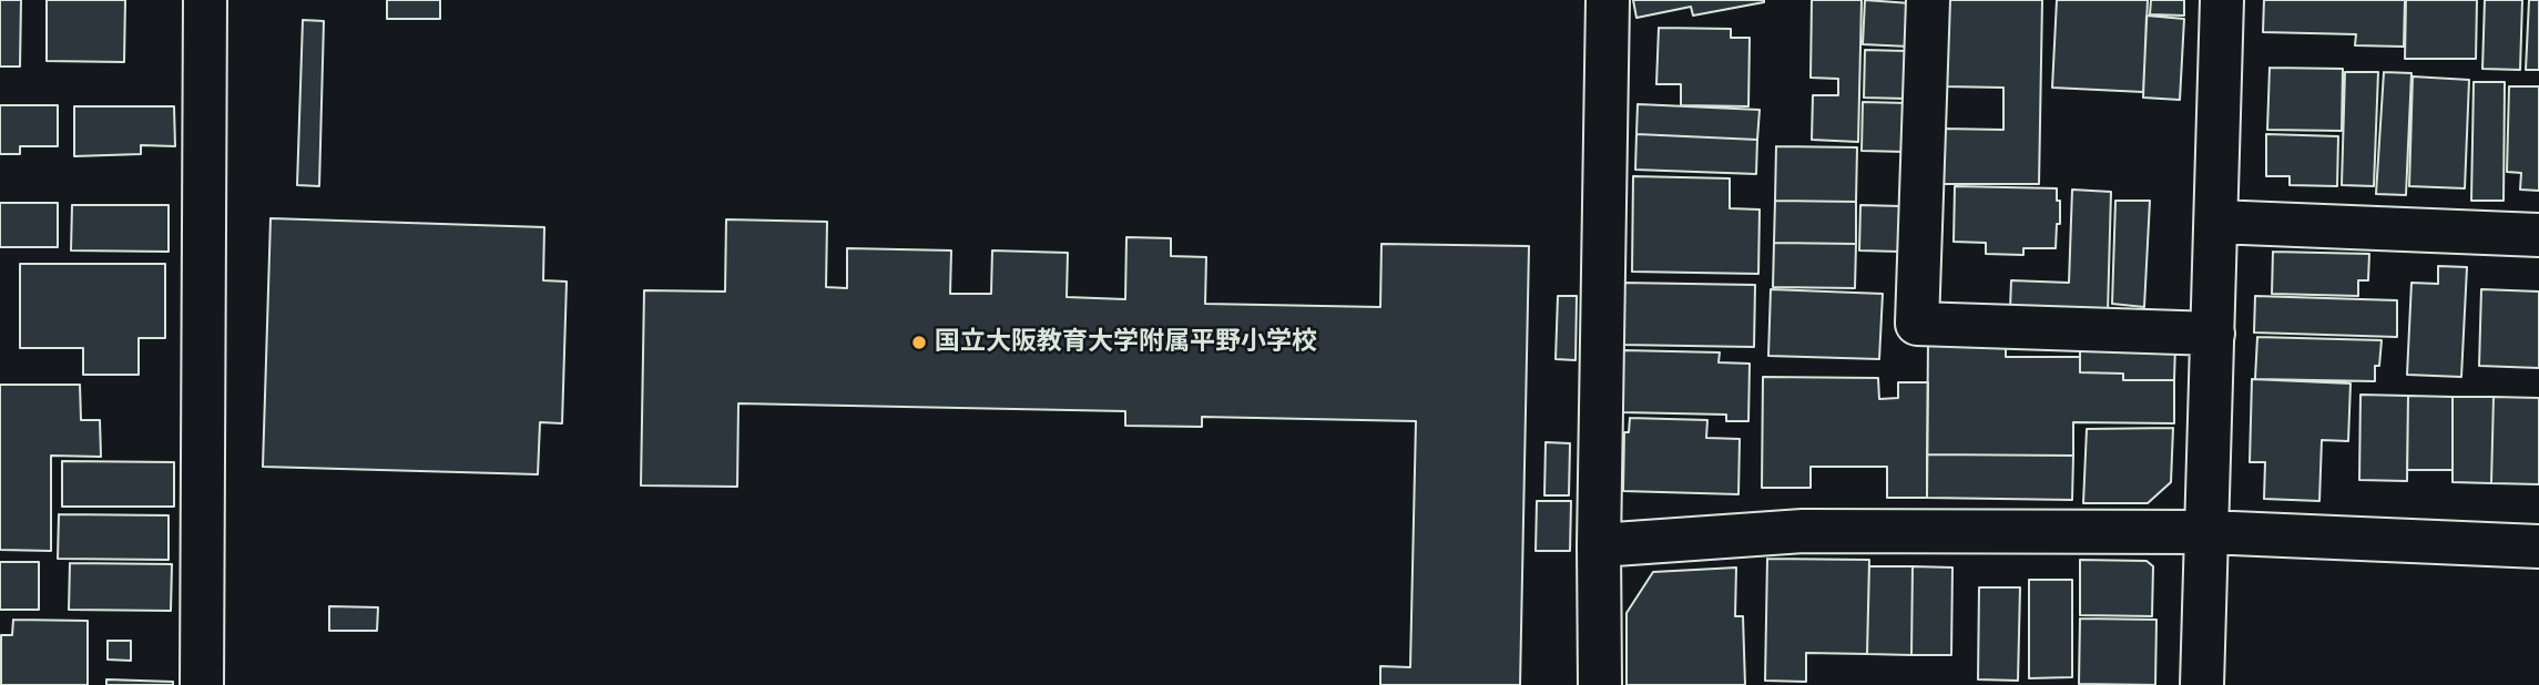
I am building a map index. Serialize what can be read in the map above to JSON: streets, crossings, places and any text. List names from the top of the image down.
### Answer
{
  "places": ["国立大阪教育大学附属平野小学校"]
}
